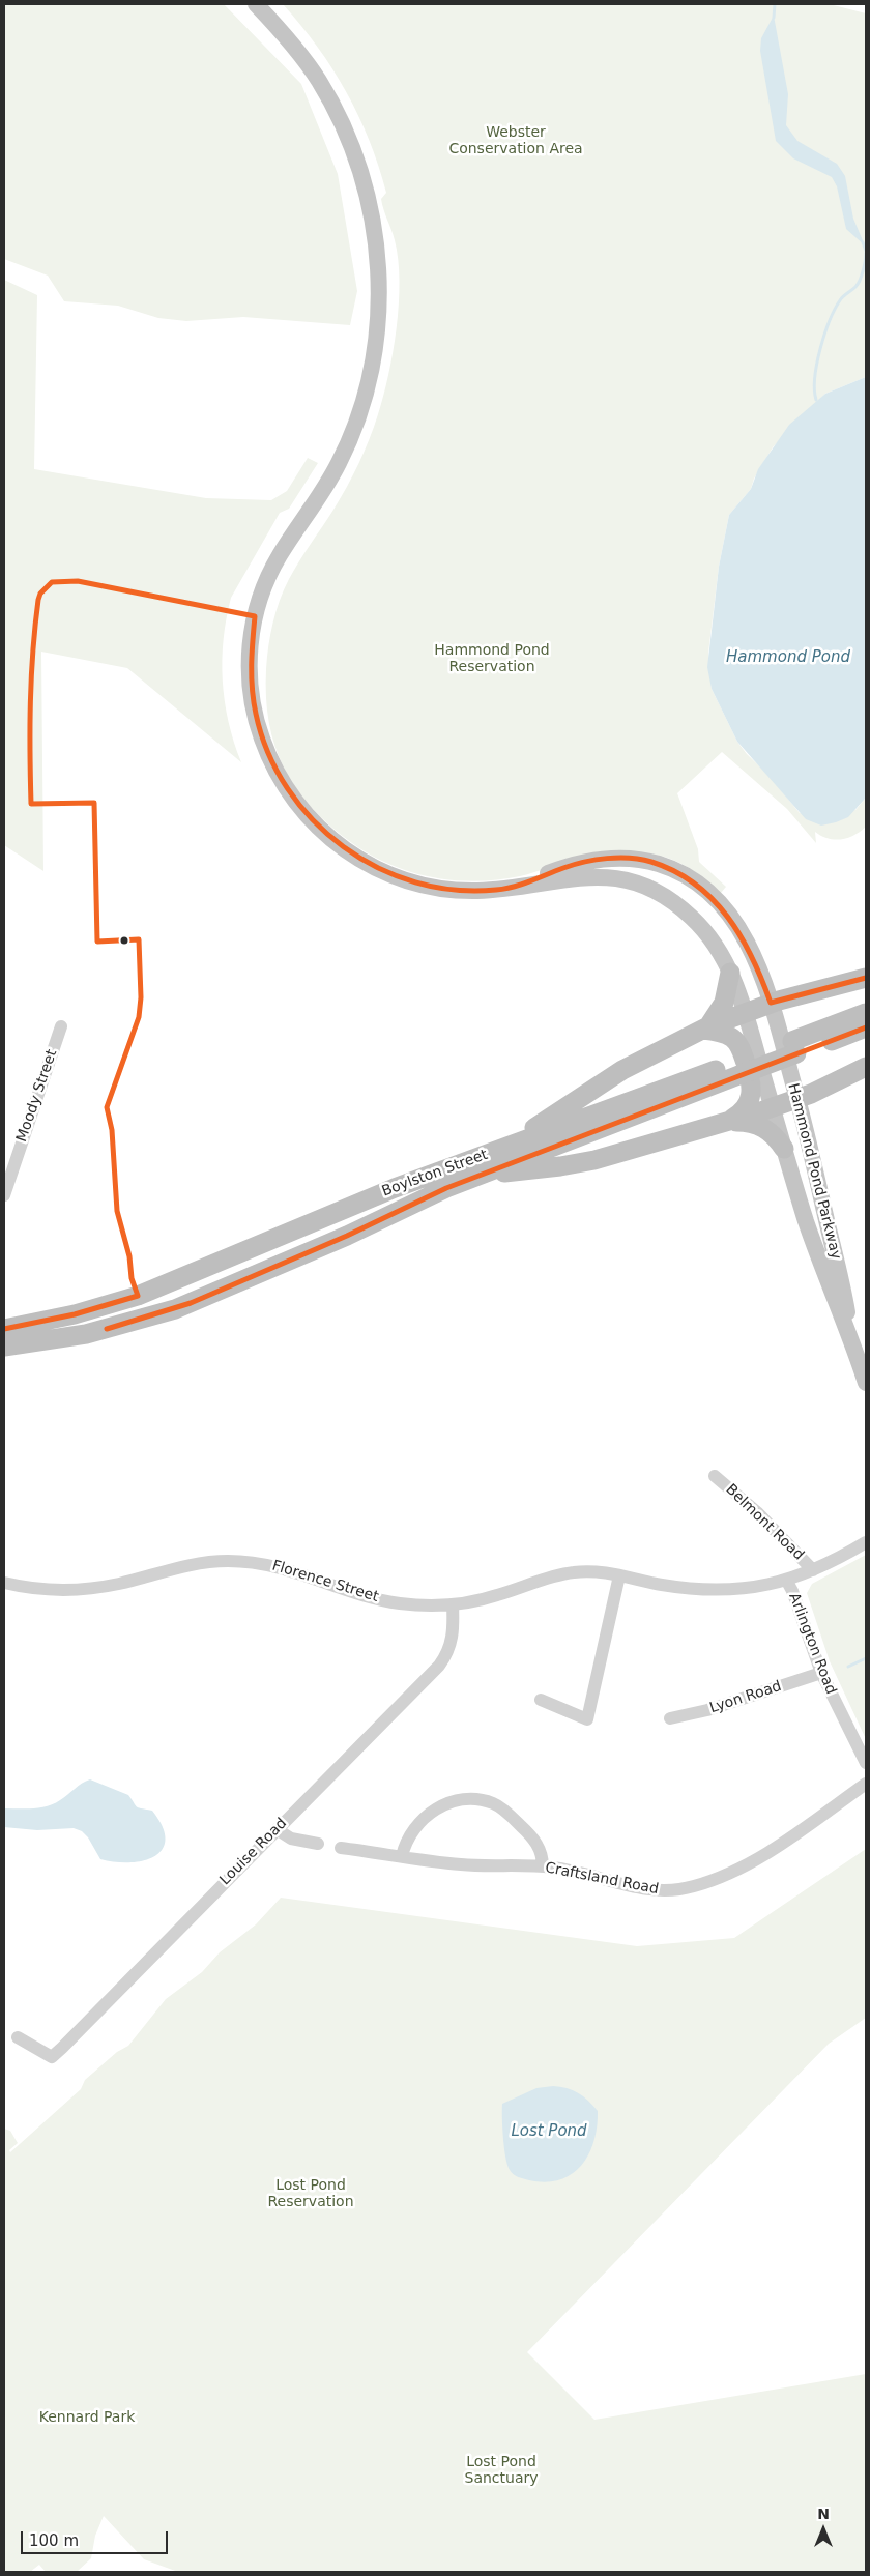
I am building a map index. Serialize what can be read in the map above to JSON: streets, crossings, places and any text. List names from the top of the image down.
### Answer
{
  "streets": {
    "highway": ["Boylston Street"],
    "main road": ["Hammond Pond Parkway"],
    "street": [
      "Moody Street",
      "Belmont Road",
      "Florence Street",
      "Arlington Road",
      "Lyon Road",
      "Louise Road",
      "Craftsland Road"
    ]
  },
  "crossings": [
    ["Belmont Road", "Florence Street"],
    ["Florence Street", "Arlington Road"],
    ["Florence Street", "Louise Road"],
    ["Arlington Road", "Lyon Road"]
  ],
  "water": ["Hammond Pond", "Lost Pond"],
  "parks": [
    "Webster Conservation Area",
    "Hammond Pond Reservation",
    "Lost Pond Reservation",
    "Kennard Park",
    "Lost Pond Sanctuary"
  ],
  "scale_bar": "100 m",
  "north": "top"
}
